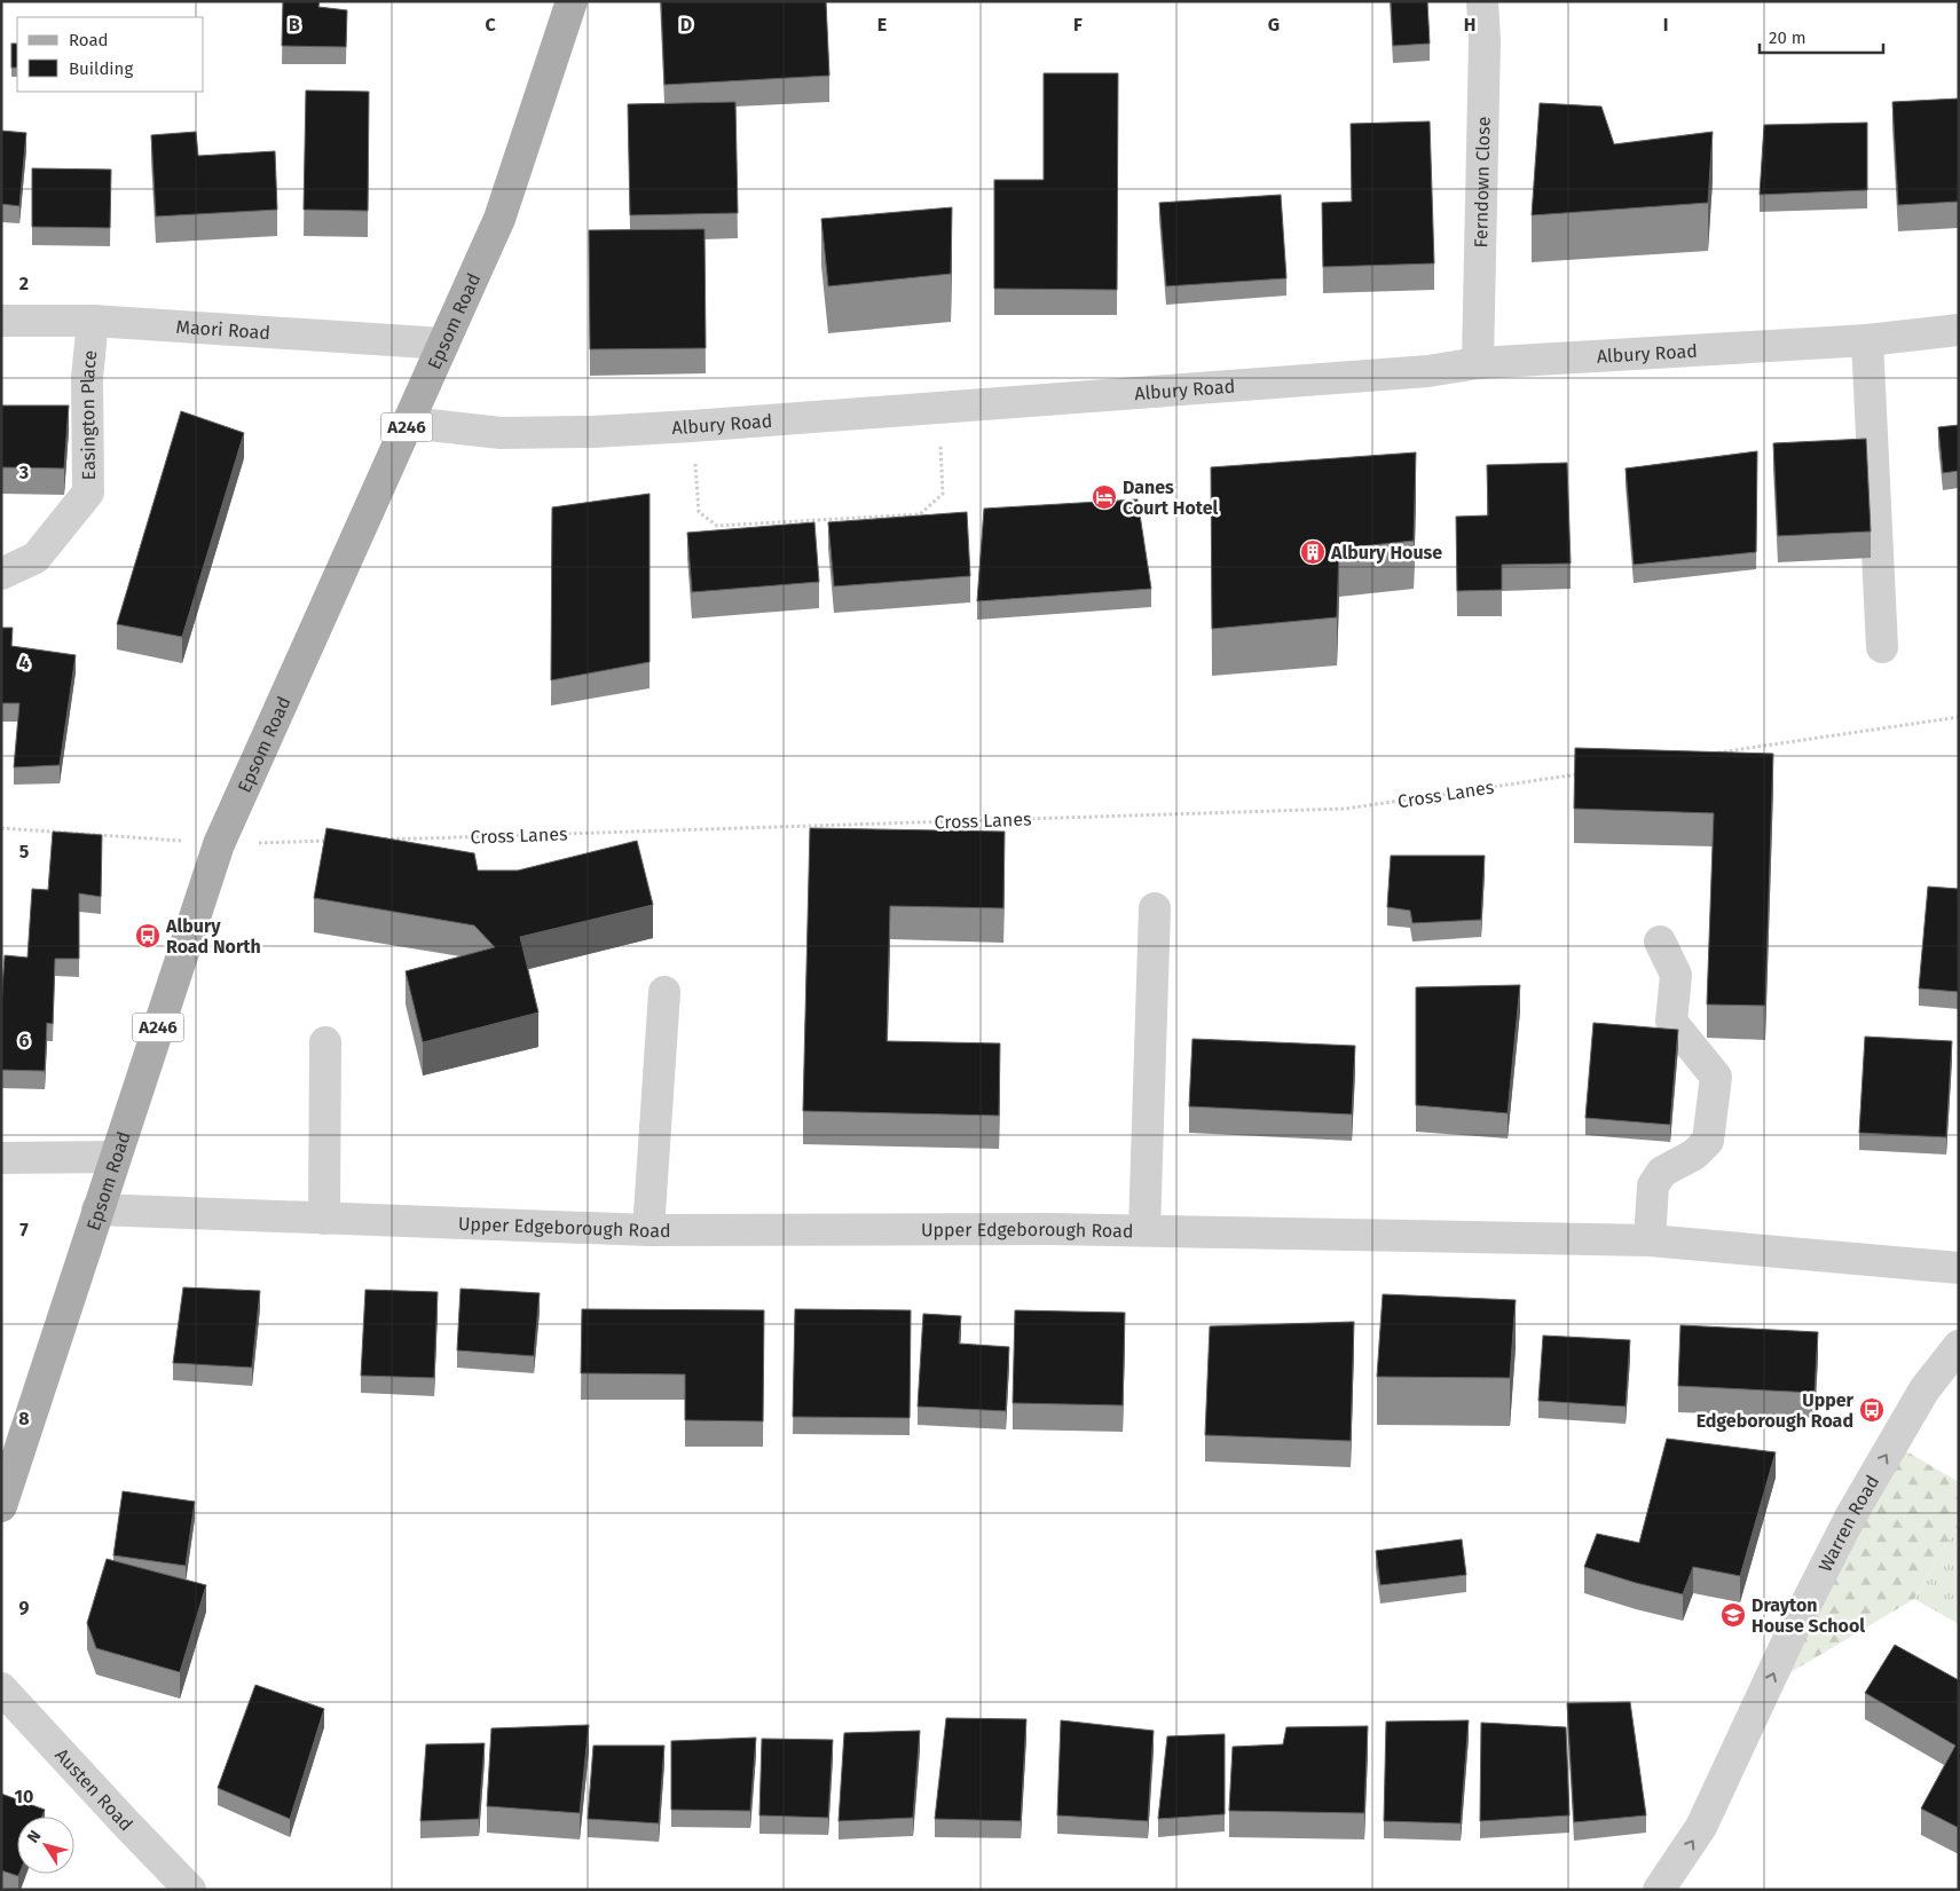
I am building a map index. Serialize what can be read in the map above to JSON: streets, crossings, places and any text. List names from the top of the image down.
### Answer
{
  "streets": {
    "main road": ["Epsom Road", "A246"],
    "street": [
      "Ferndown Close",
      "Maori Road",
      "Albury Road",
      "Easington Place",
      "Upper Edgeborough Road",
      "Warren Road",
      "Austen Road"
    ],
    "path": ["Cross Lanes"]
  },
  "crossings": [
    ["Ferndown Close", "Albury Road"],
    ["Epsom Road", "Maori Road"],
    ["Epsom Road", "Albury Road"],
    ["Epsom Road", "Upper Edgeborough Road"],
    ["Maori Road", "Easington Place"]
  ],
  "one_way": ["Warren Road"],
  "places": {
    "hotel": ["Danes Court Hotel"],
    "building": ["Albury House"],
    "bus stop": ["Albury Road North", "Upper Edgeborough Road"],
    "school or university": ["Drayton House School"]
  },
  "legend": ["Road", "Building"],
  "scale_bar": "20 m",
  "north": "top left",
  "grid": {
    "columns": [
      "B",
      "C",
      "D",
      "E",
      "F",
      "G",
      "H",
      "I"
    ],
    "rows": [
      "2",
      "3",
      "4",
      "5",
      "6",
      "7",
      "8",
      "9",
      "10"
    ]
  }
}
